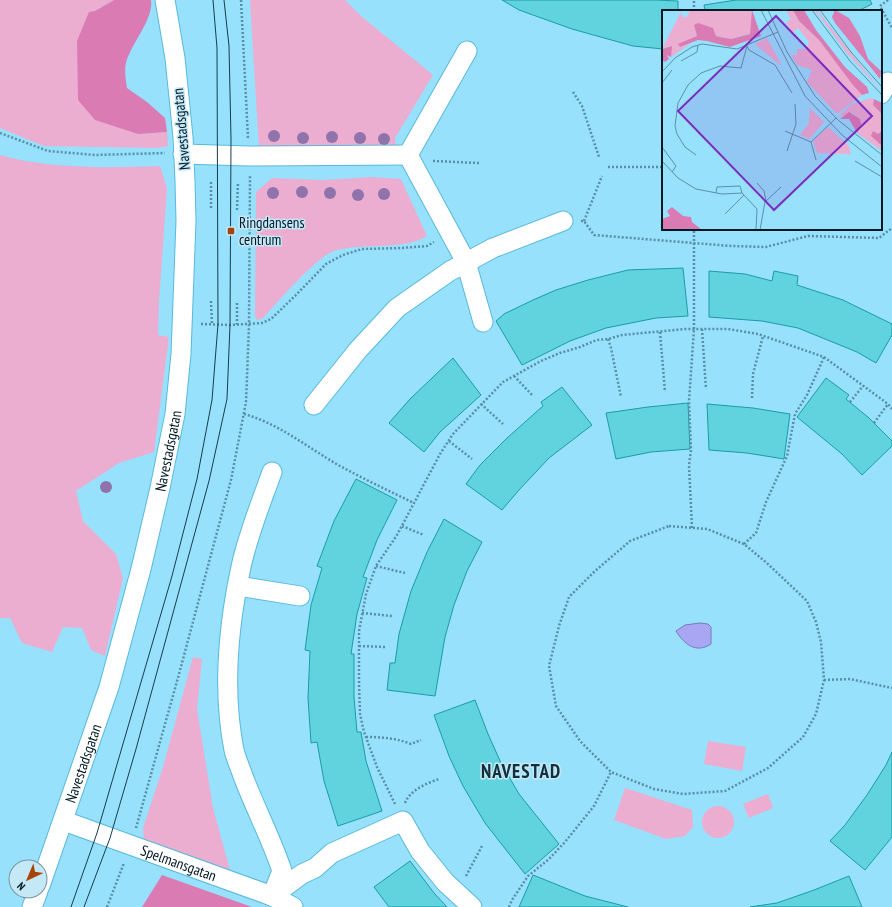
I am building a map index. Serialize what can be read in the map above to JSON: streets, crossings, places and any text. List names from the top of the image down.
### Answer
{
  "streets": {
    "street": ["Navestadsgatan", "Spelmansgatan"]
  },
  "crossings": [
    ["Navestadsgatan", "Spelmansgatan"]
  ],
  "districts": ["NAVESTAD"],
  "places": {
    "transit": ["Ringdansens centrum"]
  },
  "north": "bottom left"
}
